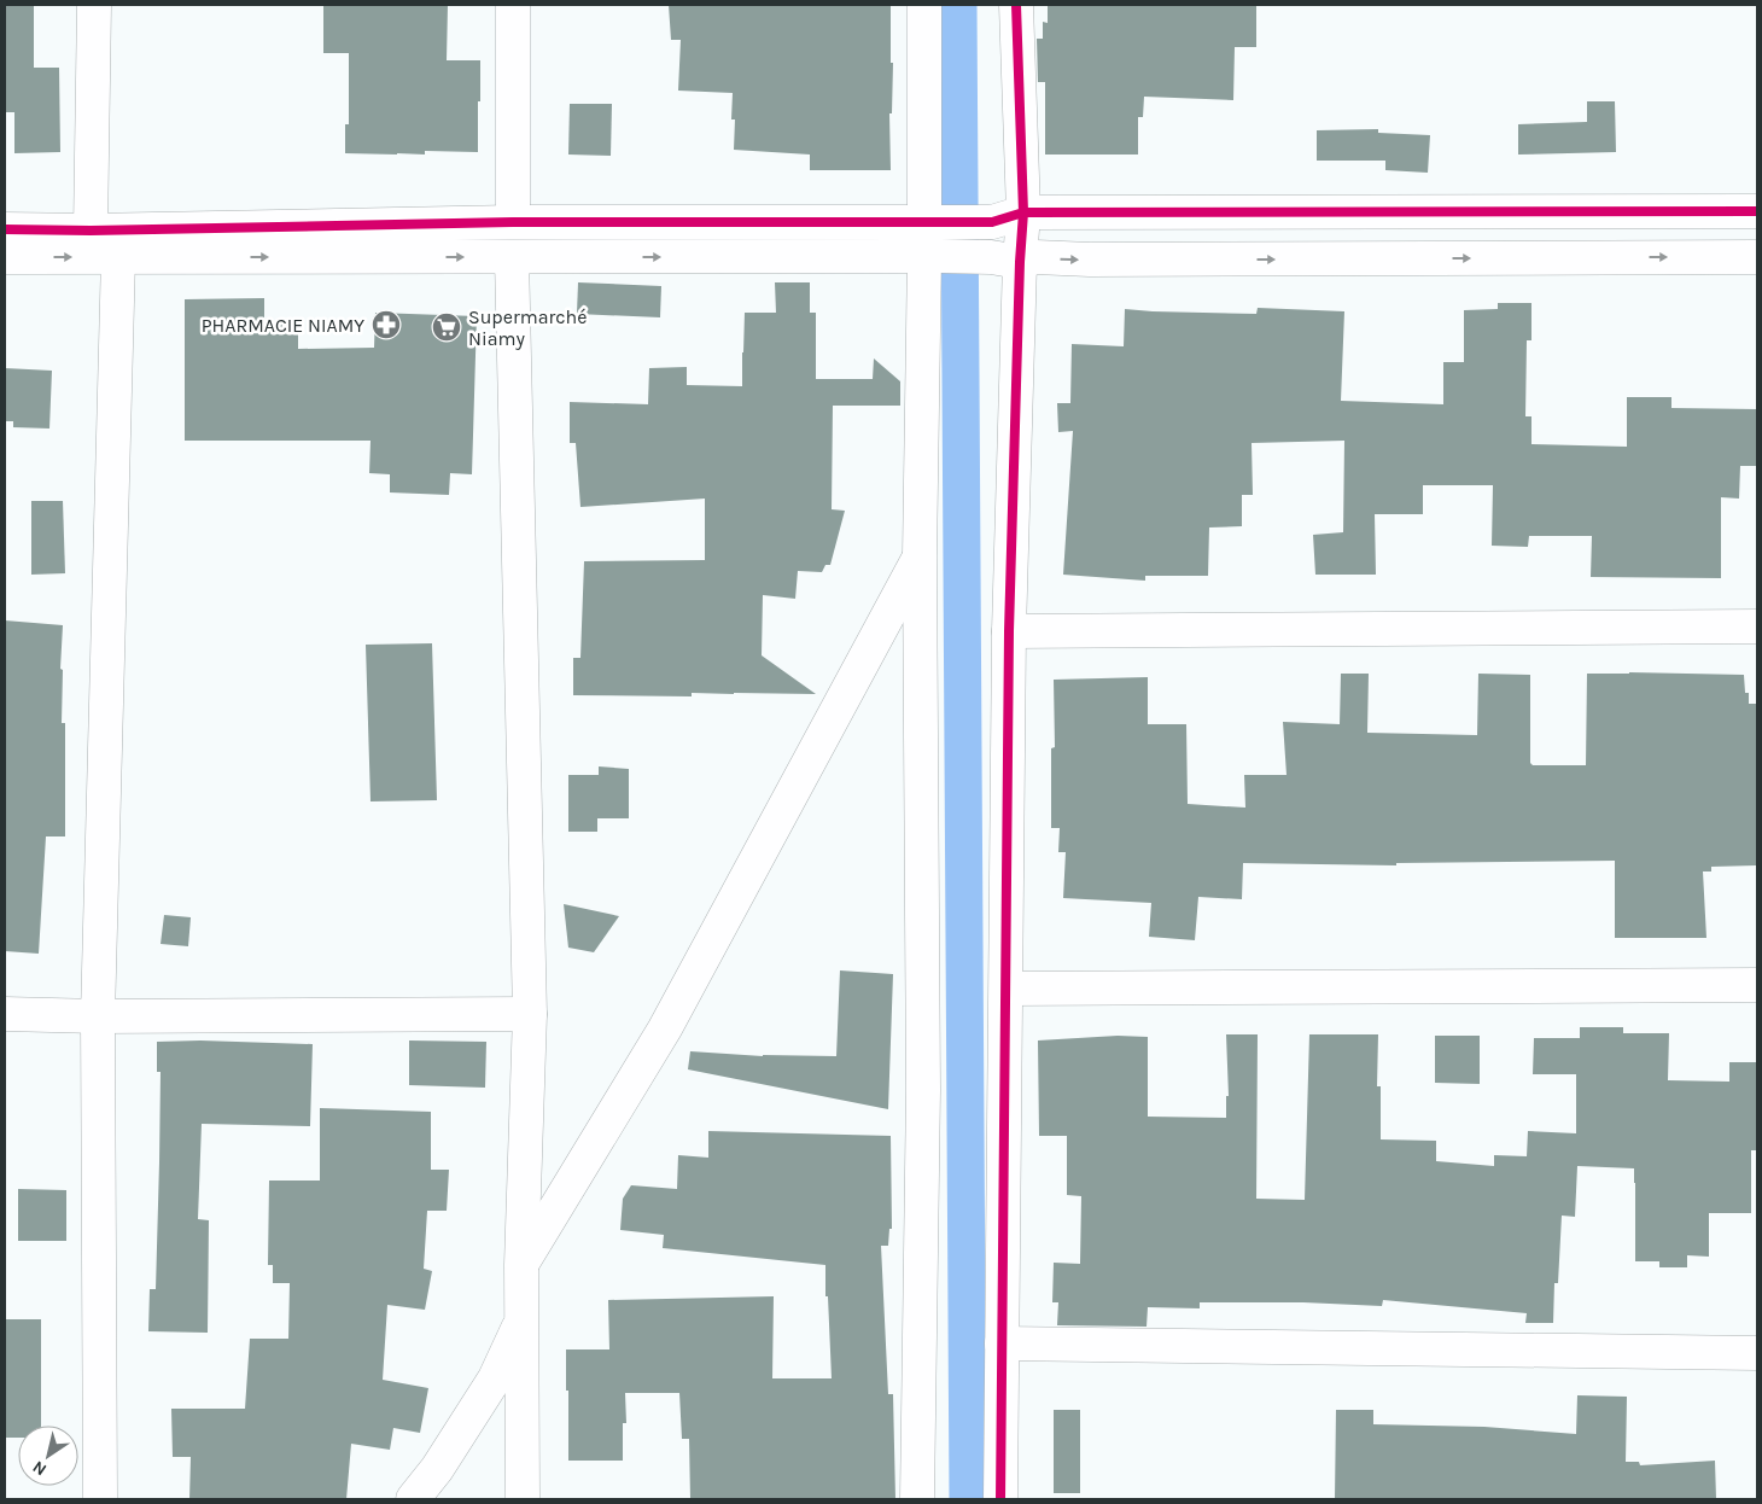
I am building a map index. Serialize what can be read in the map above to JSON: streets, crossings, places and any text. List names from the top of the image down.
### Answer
{
  "places": {
    "pharmacy": ["PHARMACIE NIAMY"],
    "supermarket": ["Supermarché Niamy"]
  },
  "north": "bottom left"
}
